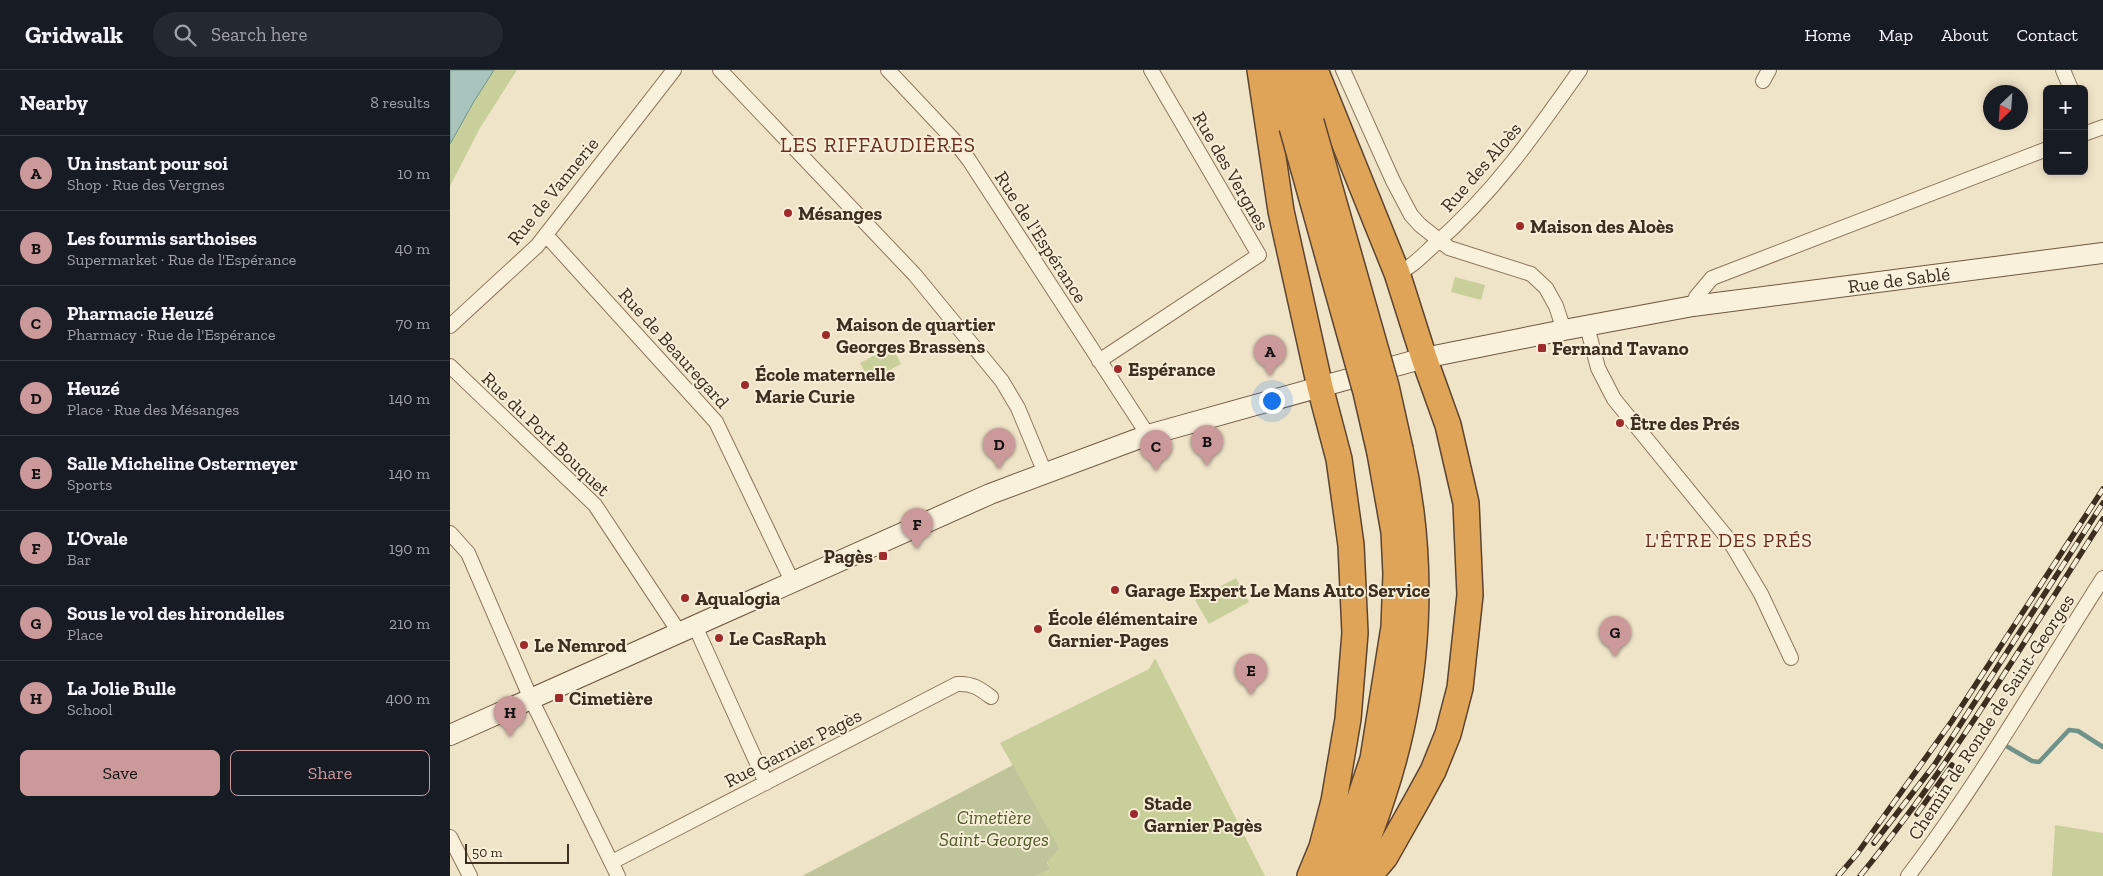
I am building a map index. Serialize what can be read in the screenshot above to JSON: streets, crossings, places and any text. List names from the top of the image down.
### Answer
{
  "streets": {
    "main road": ["Rue de Sablé"],
    "street": [
      "Rue des Aloès",
      "Rue des Vergnes",
      "Rue de Vannerie",
      "Rue de l'Espérance",
      "Rue de Beauregard",
      "Rue du Port Bouquet",
      "Chemin de Ronde de Saint-Georges",
      "Rue Garnier Pagès"
    ]
  },
  "crossings": [
    ["Rue des Vergnes", "Rue de l'Espérance"],
    ["Rue de Vannerie", "Rue de Beauregard"],
    ["Rue de l'Espérance", "Rue de Sablé"],
    ["Rue de Sablé", "Rue de Beauregard"],
    ["Rue de Sablé", "Rue du Port Bouquet"],
    ["Rue du Port Bouquet", "Rue Garnier Pagès"]
  ],
  "districts": ["LES RIFFAUDIÈRES", "L'ÊTRE DES PRÉS"],
  "parks": ["Cimetière Saint-Georges"],
  "places": {
    "other": [
      "Mésanges",
      "Maison des Aloès",
      "Maison de quartier Georges Brassens",
      "Espérance",
      "École maternelle Marie Curie",
      "Être des Prés",
      "Garage Expert Le Mans Auto Service",
      "Aqualogia",
      "École élémentaire Garnier-Pages",
      "Le CasRaph",
      "Le Nemrod",
      "Stade Garnier Pagès"
    ],
    "transit": ["Fernand Tavano", "Pagès", "Cimetière"]
  },
  "scale_bar": "50 m",
  "north": "bottom left",
  "page": {
    "header": "Gridwalk",
    "search": "Search here",
    "nav": [
      "Home",
      "Map",
      "About",
      "Contact"
    ],
    "heading": ["Nearby", "8 results"],
    "map_buttons": ["+", "−"],
    "list": [
      {
        "mark": "A",
        "name": "Un instant pour soi",
        "note": "Shop · Rue des Vergnes",
        "value": "10 m"
      },
      {
        "mark": "B",
        "name": "Les fourmis sarthoises",
        "note": "Supermarket · Rue de l'Espérance",
        "value": "40 m"
      },
      {
        "mark": "C",
        "name": "Pharmacie Heuzé",
        "note": "Pharmacy · Rue de l'Espérance",
        "value": "70 m"
      },
      {
        "mark": "D",
        "name": "Heuzé",
        "note": "Place · Rue des Mésanges",
        "value": "140 m"
      },
      {
        "mark": "E",
        "name": "Salle Micheline Ostermeyer",
        "note": "Sports",
        "value": "140 m"
      },
      {
        "mark": "F",
        "name": "L'Ovale",
        "note": "Bar",
        "value": "190 m"
      },
      {
        "mark": "G",
        "name": "Sous le vol des hirondelles",
        "note": "Place",
        "value": "210 m"
      },
      {
        "mark": "H",
        "name": "La Jolie Bulle",
        "note": "School",
        "value": "400 m"
      }
    ],
    "pins": [
      "A",
      "B",
      "D",
      "C",
      "F",
      "G",
      "E",
      "H"
    ],
    "buttons": ["Save", "Share"],
    "scale": "50 m"
  }
}
